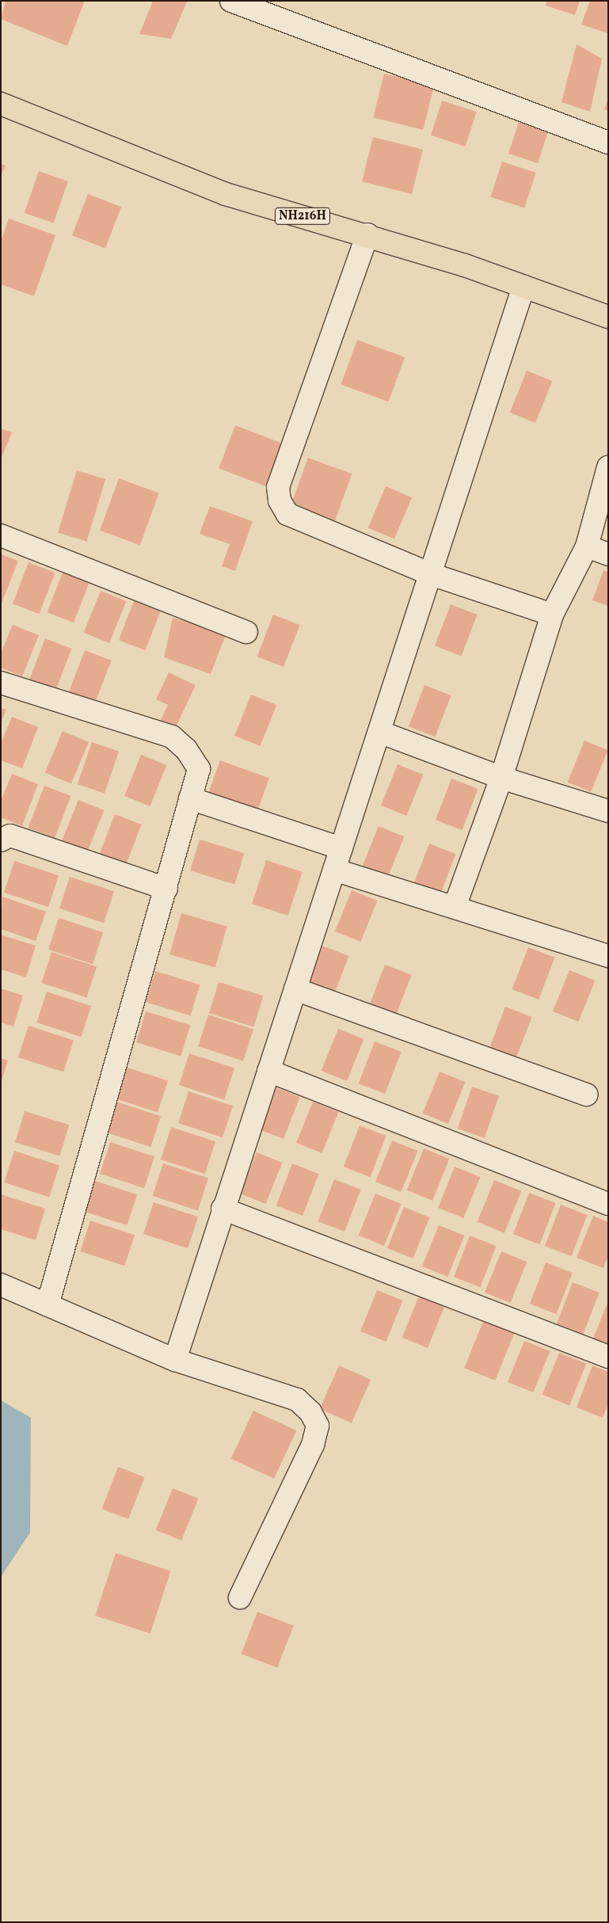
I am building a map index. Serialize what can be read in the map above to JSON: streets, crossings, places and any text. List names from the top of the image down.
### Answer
{
  "streets": {
    "highway": ["NH216H"]
  }
}
